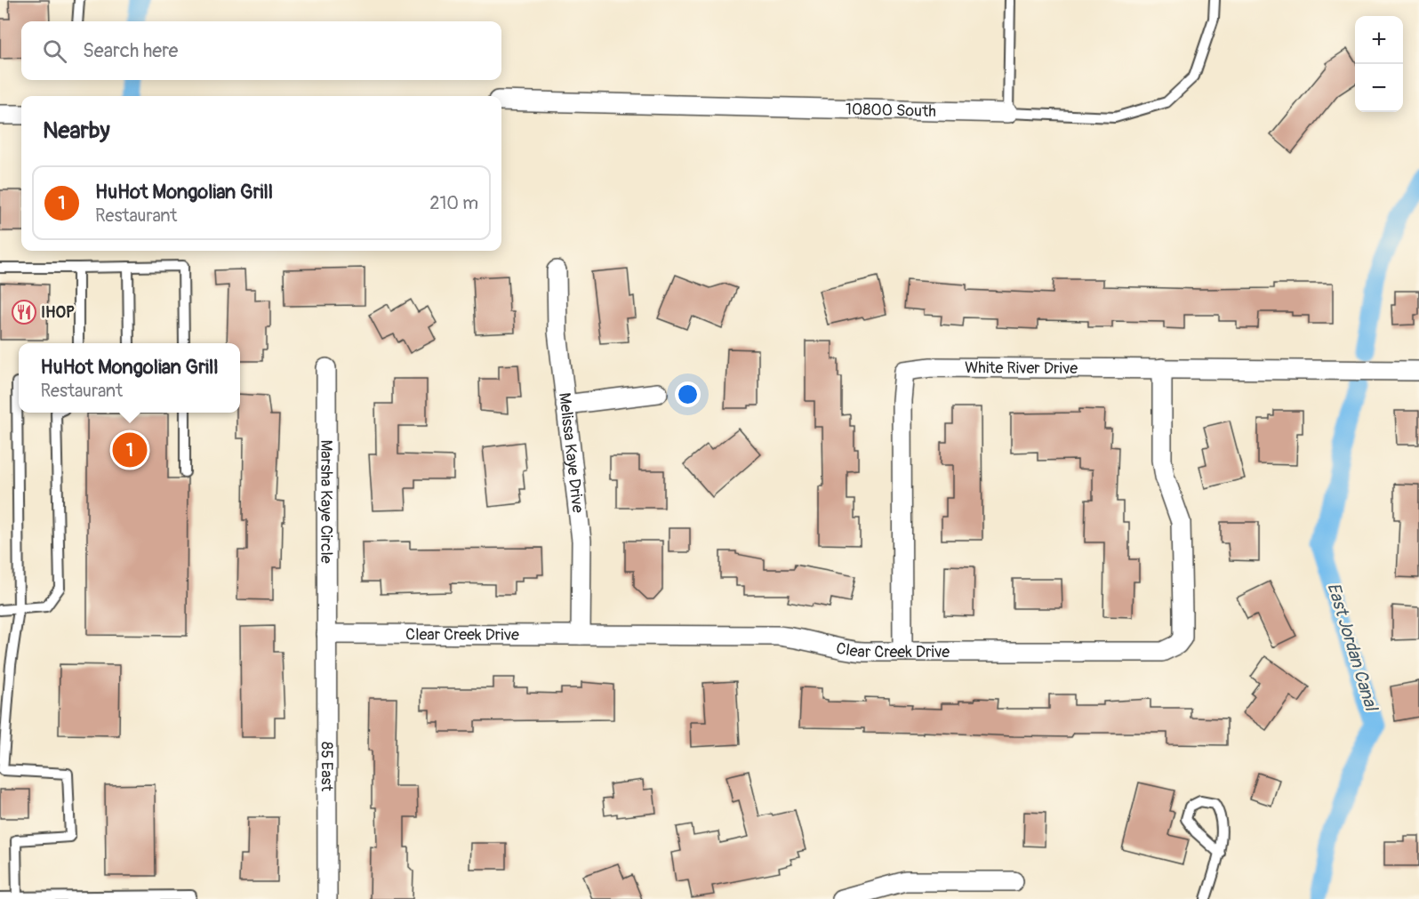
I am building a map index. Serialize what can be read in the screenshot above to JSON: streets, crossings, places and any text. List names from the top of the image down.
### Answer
{
  "streets": {
    "street": [
      "10800 South",
      "White River Drive",
      "Melissa Kaye Drive",
      "Marsha Kaye Circle",
      "Clear Creek Drive",
      "85 East"
    ]
  },
  "crossings": [
    ["White River Drive", "Clear Creek Drive"],
    ["Melissa Kaye Drive", "Clear Creek Drive"],
    ["Marsha Kaye Circle", "Clear Creek Drive"],
    ["Marsha Kaye Circle", "85 East"],
    ["Clear Creek Drive", "85 East"]
  ],
  "water": ["East Jordan Canal"],
  "places": {
    "restaurant": ["IHOP"]
  },
  "page": {
    "map_buttons": ["+", "−"],
    "search": "Search here",
    "heading": "Nearby",
    "list": [
      {
        "mark": "1",
        "name": "HuHot Mongolian Grill",
        "note": "Restaurant",
        "value": "210 m"
      }
    ],
    "popup": ["HuHot Mongolian Grill", "Restaurant"],
    "pins": "1"
  }
}
